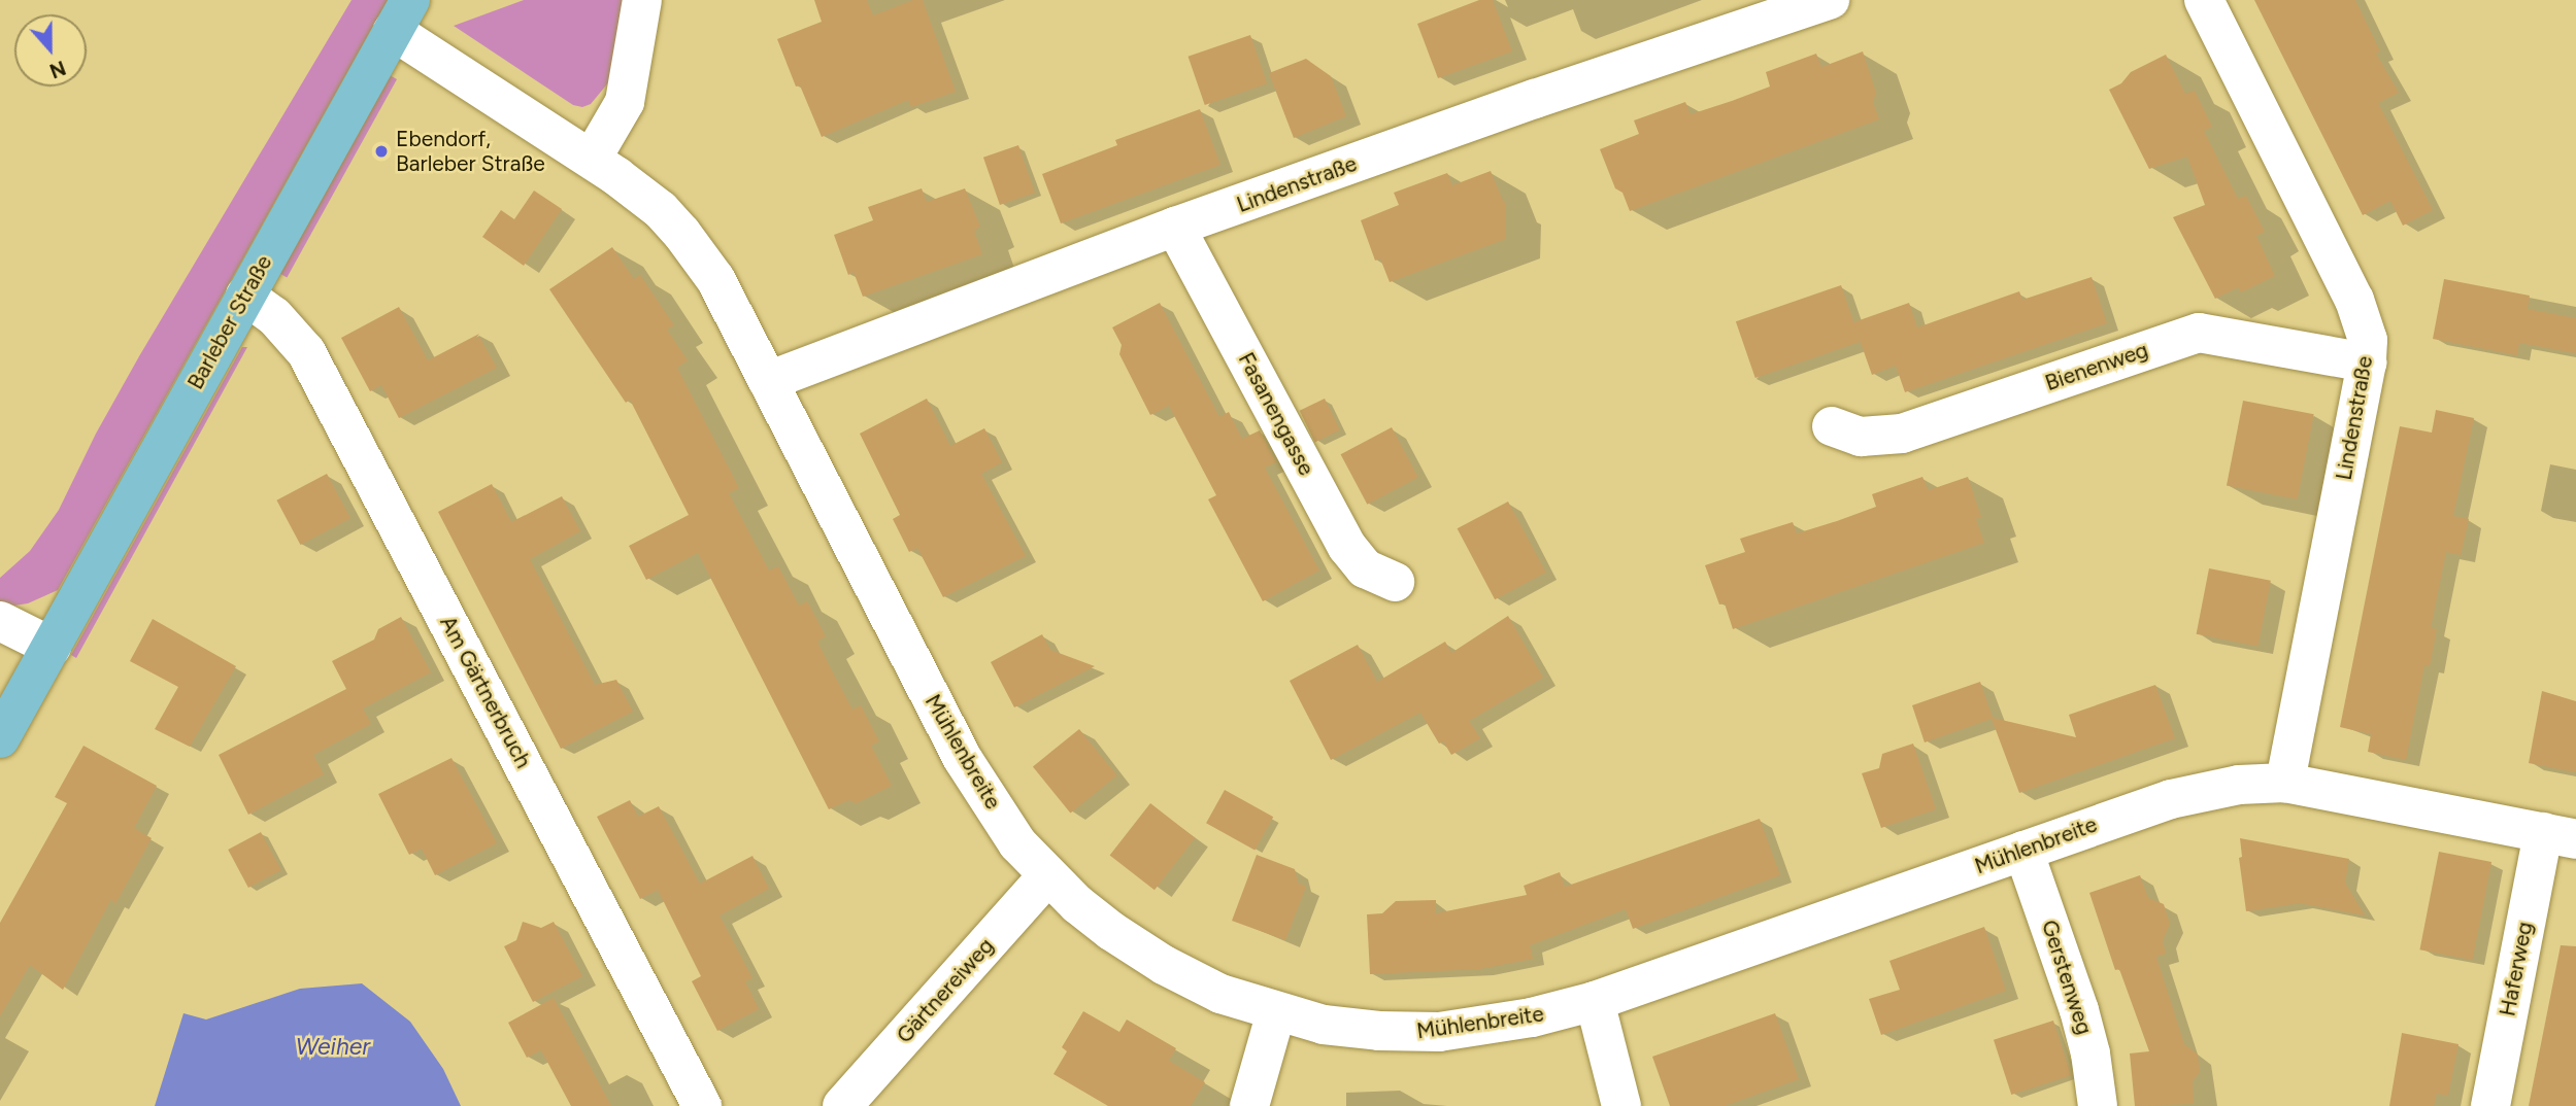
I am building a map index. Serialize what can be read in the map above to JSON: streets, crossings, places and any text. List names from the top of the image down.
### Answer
{
  "streets": {
    "main road": ["Barleber Straße"],
    "street": [
      "Lindenstraße",
      "Bienenweg",
      "Fasanengasse",
      "Am Gärtnerbruch",
      "Mühlenbreite",
      "Haferweg",
      "Gerstenweg",
      "Gärtnereiweg"
    ]
  },
  "crossings": [
    ["Lindenstraße", "Bienenweg"],
    ["Lindenstraße", "Fasanengasse"],
    ["Lindenstraße", "Mühlenbreite"],
    ["Barleber Straße", "Am Gärtnerbruch"],
    ["Barleber Straße", "Mühlenbreite"],
    ["Mühlenbreite", "Haferweg"],
    ["Mühlenbreite", "Gerstenweg"],
    ["Mühlenbreite", "Gärtnereiweg"]
  ],
  "water": ["Weiher"],
  "places": ["Ebendorf, Barleber Straße"],
  "north": "bottom"
}
